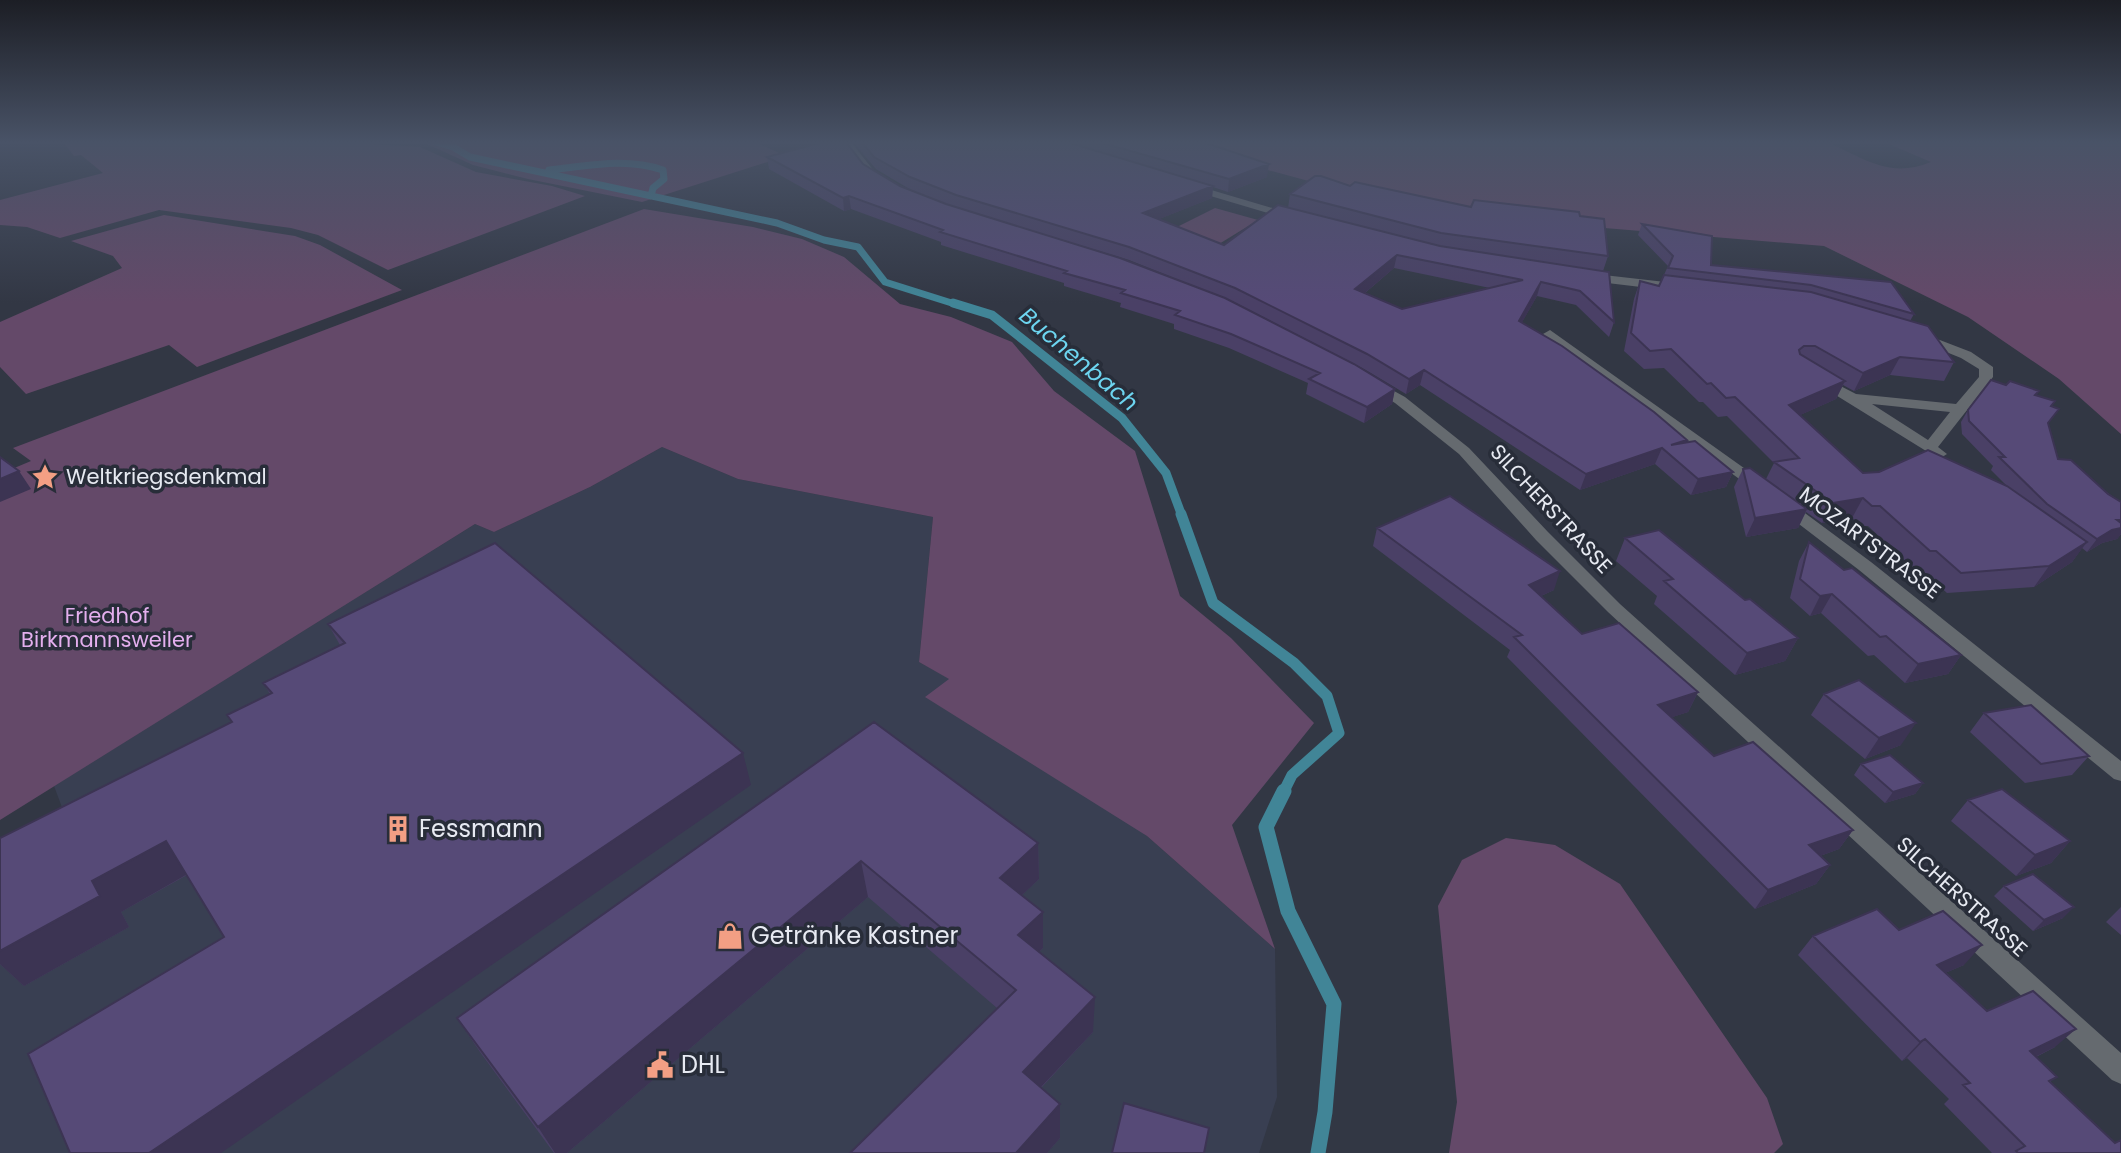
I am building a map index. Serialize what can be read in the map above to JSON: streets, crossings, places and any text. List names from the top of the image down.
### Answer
{
  "streets": {
    "street": ["SILCHERSTRASSE", "MOZARTSTRASSE"]
  },
  "water": ["Buchenbach"],
  "parks": ["Friedhof Birkmannsweiler"],
  "places": {
    "place": ["Weltkriegsdenkmal"],
    "building": ["Fessmann"],
    "shop": ["Getränke Kastner"],
    "public building": ["DHL"]
  }
}
